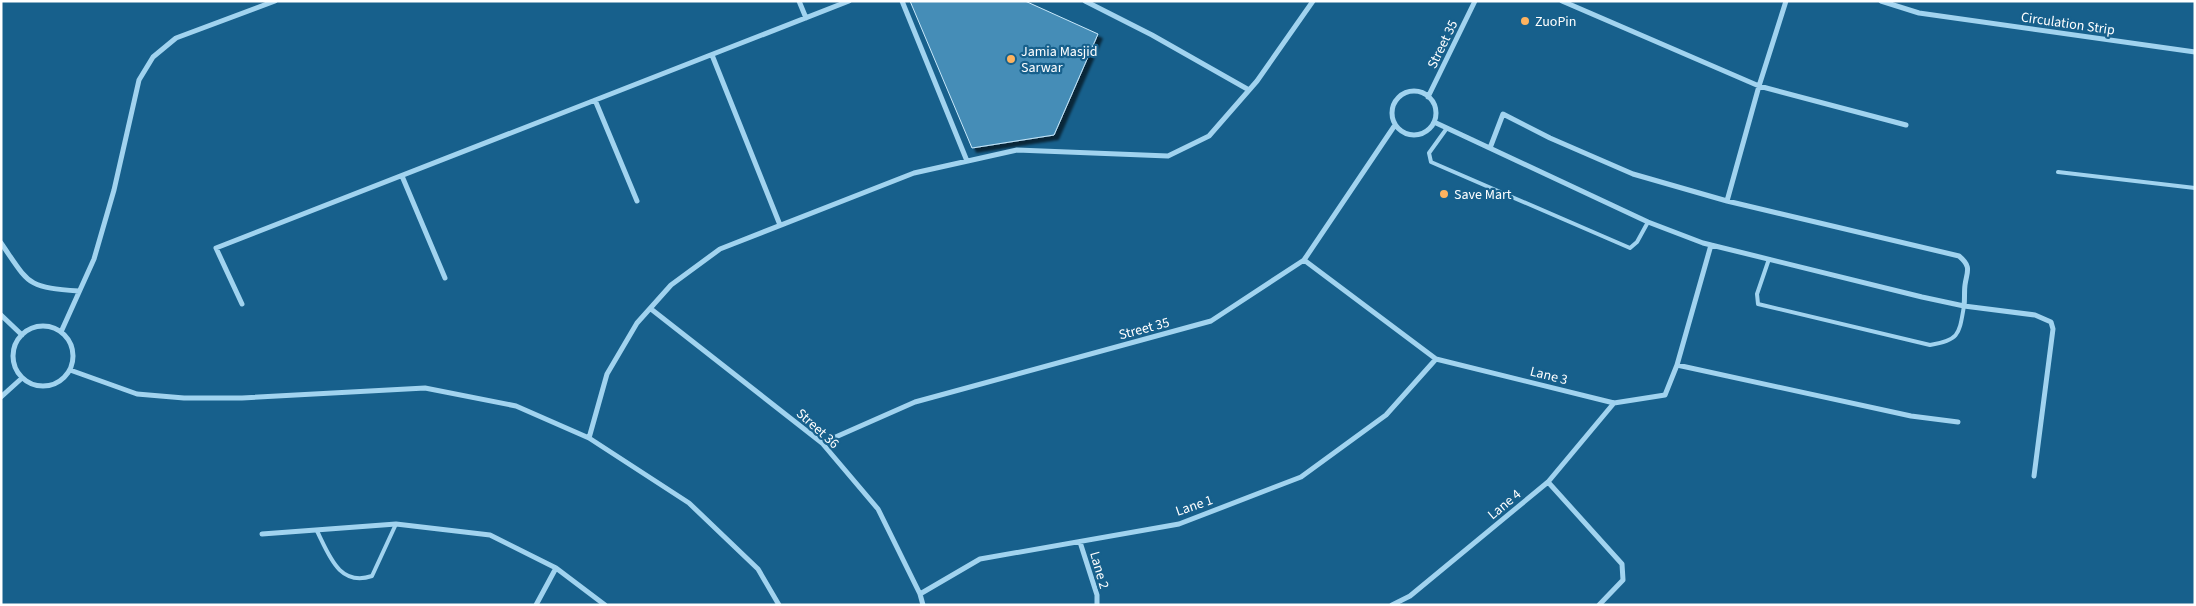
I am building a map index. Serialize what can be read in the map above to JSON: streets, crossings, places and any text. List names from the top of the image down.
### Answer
{
  "streets": {
    "street": [
      "Circulation Strip",
      "Street 35",
      "Lane 3",
      "Street 36",
      "Lane 4",
      "Lane 1",
      "Lane 2"
    ]
  },
  "crossings": [
    ["Street 35", "Lane 3"],
    ["Street 35", "Street 36"],
    ["Lane 3", "Lane 4"],
    ["Lane 3", "Lane 1"],
    ["Street 36", "Lane 1"],
    ["Lane 1", "Lane 2"]
  ],
  "places": ["ZuoPin", "Jamia Masjid Sarwar", "Save Mart"]
}
